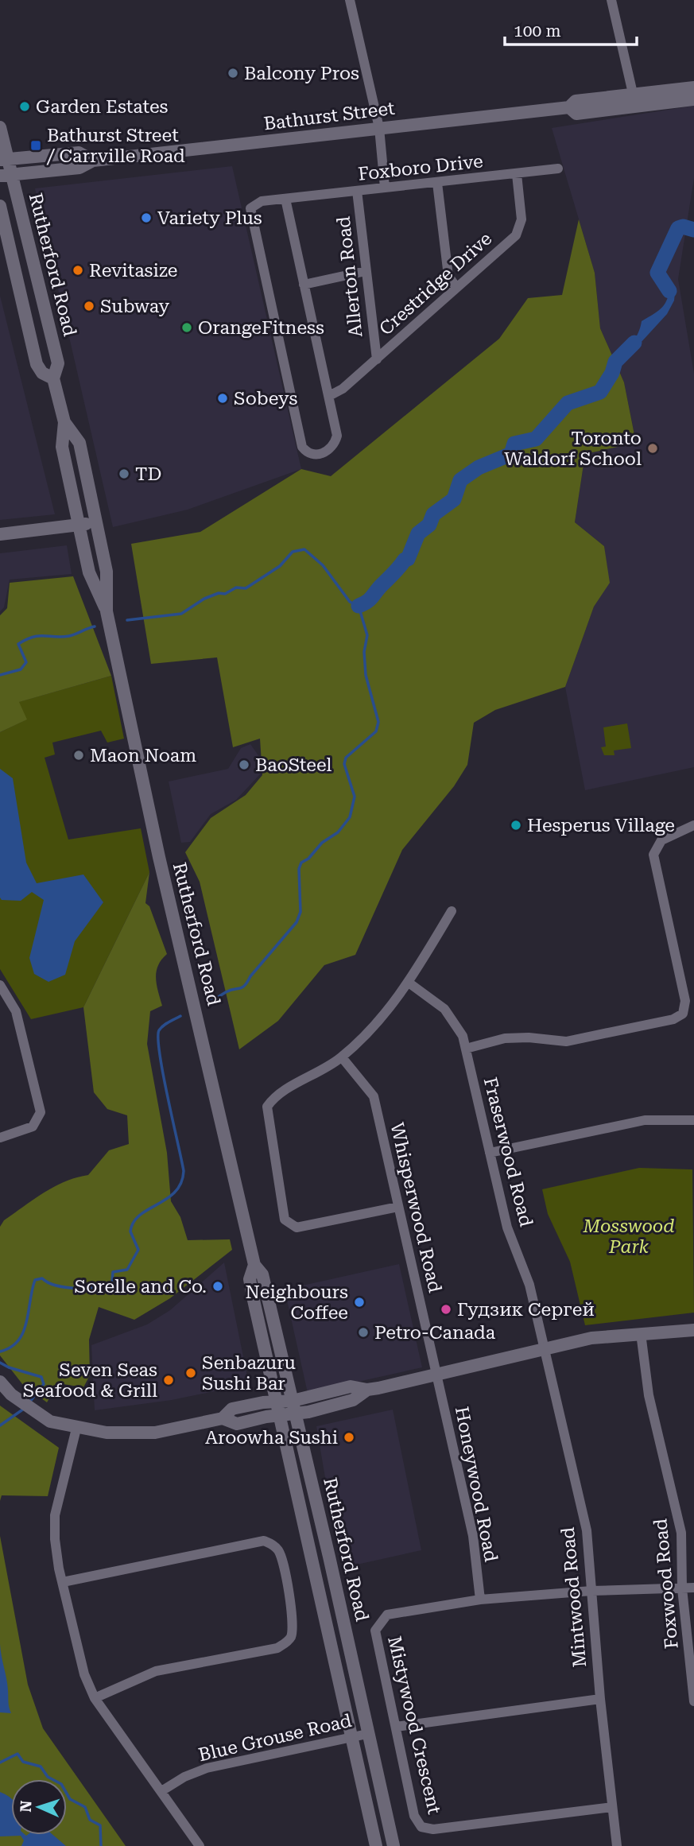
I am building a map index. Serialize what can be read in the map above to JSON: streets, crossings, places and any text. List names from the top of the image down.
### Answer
{
  "streets": {
    "main road": ["Bathurst Street", "Rutherford Road"],
    "street": [
      "Foxboro Drive",
      "Allerton Road",
      "Crestridge Drive",
      "Fraserwood Road",
      "Whisperwood Road",
      "Honeywood Road",
      "Foxwood Road",
      "Mintwood Road",
      "Mistywood Crescent",
      "Blue Grouse Road"
    ]
  },
  "crossings": [
    ["Bathurst Street", "Rutherford Road"],
    ["Foxboro Drive", "Allerton Road"],
    ["Foxboro Drive", "Crestridge Drive"],
    ["Rutherford Road", "Blue Grouse Road"],
    ["Allerton Road", "Crestridge Drive"],
    ["Fraserwood Road", "Mintwood Road"],
    ["Whisperwood Road", "Honeywood Road"],
    ["Honeywood Road", "Mistywood Crescent"],
    ["Foxwood Road", "Mistywood Crescent"],
    ["Mintwood Road", "Mistywood Crescent"]
  ],
  "parks": ["Mosswood Park"],
  "places": {
    "other": [
      "Balcony Pros",
      "Garden Estates",
      "Variety Plus",
      "Revitasize",
      "Subway",
      "OrangeFitness",
      "Sobeys",
      "Toronto Waldorf School",
      "TD",
      "Maon Noam",
      "BaoSteel",
      "Hesperus Village",
      "Sorelle and Co.",
      "Neighbours Coffee",
      "Гудзик Сергей",
      "Petro-Canada",
      "Senbazuru Sushi Bar",
      "Seven Seas Seafood & Grill",
      "Aroowha Sushi"
    ],
    "transit": ["Bathurst Street / Carrville Road"]
  },
  "scale_bar": "100 m",
  "north": "left"
}
